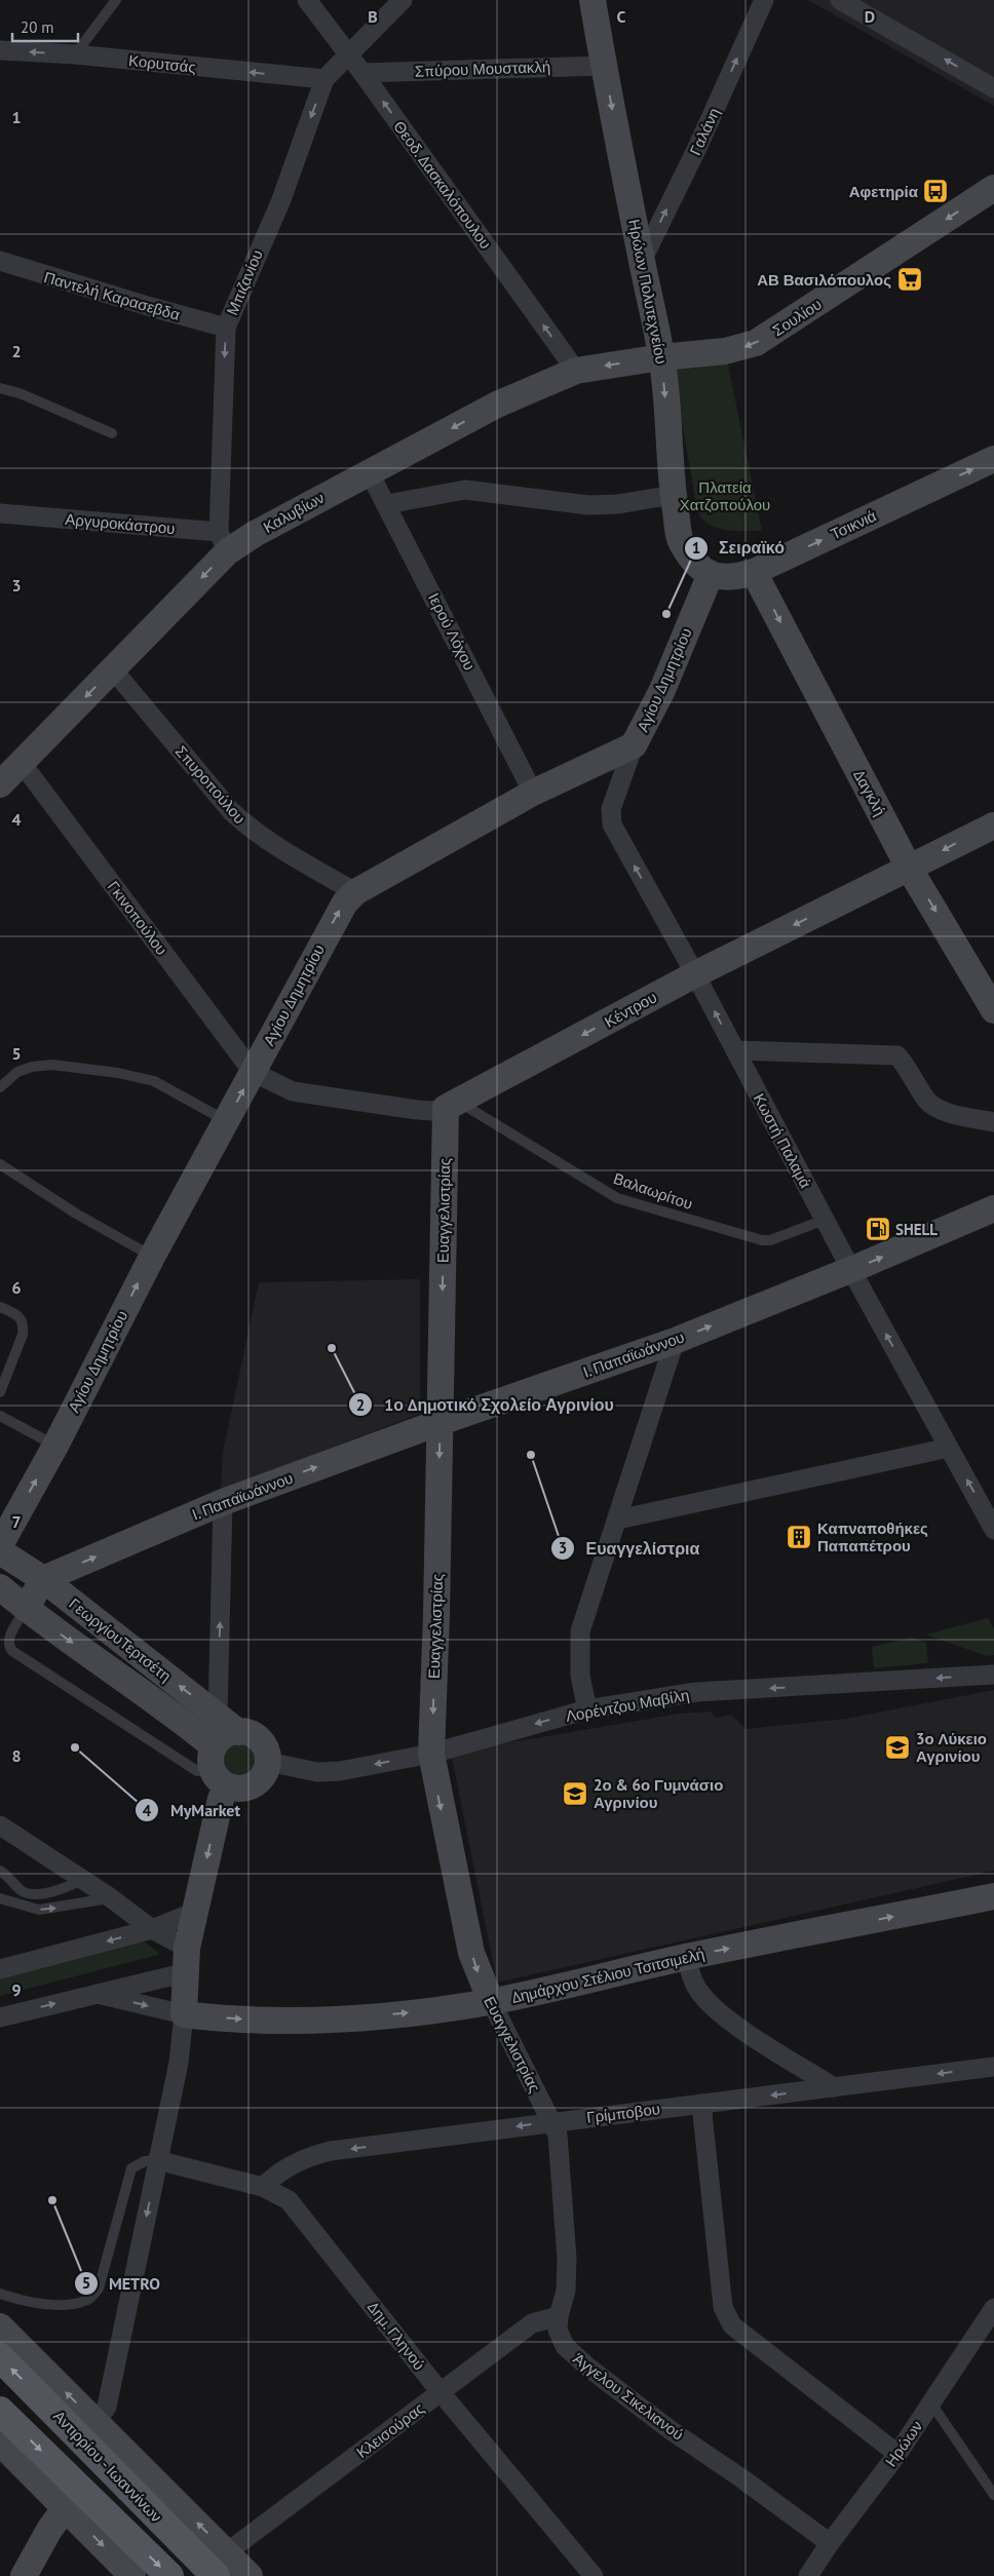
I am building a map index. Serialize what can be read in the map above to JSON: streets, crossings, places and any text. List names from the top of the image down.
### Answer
{
  "streets": {
    "main road": ["Αντιρρίου - Ιωαννίνων"],
    "street": [
      "Κορυτσάς",
      "Σπύρου Μουστακλή",
      "Γαλάνη",
      "Θεοδ. Δασκαλόπουλου",
      "Μπιζανίου",
      "Ηρώων Πολυτεχνείου",
      "Παντελή Καρασεβδα",
      "Σουλίου",
      "Καλυβίων",
      "Αργυροκάστρου",
      "Τσικνιά",
      "Ιερού Λόχου",
      "Αγίου Δημητρίου",
      "Σπυροπούλου",
      "Δαγκλή",
      "Γκινοπούλου",
      "Κέντρου",
      "Κωστή Παλαμά",
      "Ευαγγελιστρίας",
      "Ι. Παπαϊωάννου",
      "ΓεωργίουΤερτσέτη",
      "Λορέντζου Μαβίλη",
      "Δημάρχου Στέλιου Τσιτσιμελή",
      "Γρίμποβου",
      "Δημ. Γληνού",
      "Άγγελου Σικελιανού",
      "Κλεισούρας",
      "Ηρώων"
    ],
    "lane": ["Βαλαωρίτου"]
  },
  "crossings": [
    ["Κορυτσάς", "Μπιζανίου"],
    ["Σπύρου Μουστακλή", "Θεοδ. Δασκαλόπουλου"],
    ["Σπύρου Μουστακλή", "Ηρώων Πολυτεχνείου"],
    ["Γαλάνη", "Ηρώων Πολυτεχνείου"],
    ["Θεοδ. Δασκαλόπουλου", "Μπιζανίου"],
    ["Θεοδ. Δασκαλόπουλου", "Καλυβίων"],
    ["Μπιζανίου", "Παντελή Καρασεβδα"],
    ["Μπιζανίου", "Καλυβίων"],
    ["Μπιζανίου", "Αργυροκάστρου"],
    ["Ηρώων Πολυτεχνείου", "Σουλίου"],
    ["Ηρώων Πολυτεχνείου", "Καλυβίων"],
    ["Ηρώων Πολυτεχνείου", "Τσικνιά"],
    ["Ηρώων Πολυτεχνείου", "Αγίου Δημητρίου"],
    ["Σουλίου", "Καλυβίων"],
    ["Καλυβίων", "Αργυροκάστρου"],
    ["Καλυβίων", "Ιερού Λόχου"],
    ["Καλυβίων", "Σπυροπούλου"],
    ["Καλυβίων", "Γκινοπούλου"],
    ["Τσικνιά", "Αγίου Δημητρίου"],
    ["Τσικνιά", "Δαγκλή"],
    ["Ιερού Λόχου", "Αγίου Δημητρίου"],
    ["Αγίου Δημητρίου", "Σπυροπούλου"],
    ["Αγίου Δημητρίου", "Γκινοπούλου"],
    ["Αγίου Δημητρίου", "Κέντρου"],
    ["Αγίου Δημητρίου", "Κωστή Παλαμά"],
    ["Δαγκλή", "Κέντρου"],
    ["Γκινοπούλου", "Κέντρου"],
    ["Κέντρου", "Κωστή Παλαμά"],
    ["Κέντρου", "Βαλαωρίτου"],
    ["Κέντρου", "Ευαγγελιστρίας"],
    ["Κωστή Παλαμά", "Βαλαωρίτου"],
    ["Κωστή Παλαμά", "Ι. Παπαϊωάννου"],
    ["Βαλαωρίτου", "Ευαγγελιστρίας"],
    ["Ευαγγελιστρίας", "Ι. Παπαϊωάννου"],
    ["Ευαγγελιστρίας", "Λορέντζου Μαβίλη"],
    ["Ευαγγελιστρίας", "Δημάρχου Στέλιου Τσιτσιμελή"],
    ["Ευαγγελιστρίας", "Γρίμποβου"],
    ["Ευαγγελιστρίας", "Άγγελου Σικελιανού"],
    ["Ι. Παπαϊωάννου", "ΓεωργίουΤερτσέτη"],
    ["ΓεωργίουΤερτσέτη", "Λορέντζου Μαβίλη"],
    ["Γρίμποβου", "Δημ. Γληνού"],
    ["Γρίμποβου", "Άγγελου Σικελιανού"],
    ["Δημ. Γληνού", "Κλεισούρας"],
    ["Άγγελου Σικελιανού", "Κλεισούρας"],
    ["Άγγελου Σικελιανού", "Ηρώων"],
    ["Κλεισούρας", "Αντιρρίου - Ιωαννίνων"]
  ],
  "one_way": [
    "Κορυτσάς",
    "Γαλάνη",
    "Θεοδ. Δασκαλόπουλου",
    "Μπιζανίου",
    "Ηρώων Πολυτεχνείου",
    "Σουλίου",
    "Καλυβίων",
    "Τσικνιά",
    "Αγίου Δημητρίου",
    "Δαγκλή",
    "Κέντρου",
    "Κωστή Παλαμά",
    "Λορέντζου Μαβίλη",
    "Γρίμποβου"
  ],
  "parks": ["Πλατεία Χατζοπούλου"],
  "places": {
    "bus stop": ["Αφετηρία"],
    "supermarket": ["ΑΒ Βασιλόπουλος"],
    "other": [
      "Σειραϊκό",
      "1ο Δημοτικό Σχολείο Αγρινίου",
      "Ευαγγελίστρια",
      "MyMarket",
      "METRO"
    ],
    "fuel station": ["SHELL"],
    "building": ["Καπναποθήκες Παπαπέτρου"],
    "school or university": ["3ο Λύκειο Αγρινίου", "2ο & 6ο Γυμνάσιο Αγρινίου"]
  },
  "scale_bar": "20 m",
  "grid": {
    "columns": ["B", "C", "D"],
    "rows": [
      "1",
      "2",
      "3",
      "4",
      "5",
      "6",
      "7",
      "8",
      "9"
    ]
  }
}
